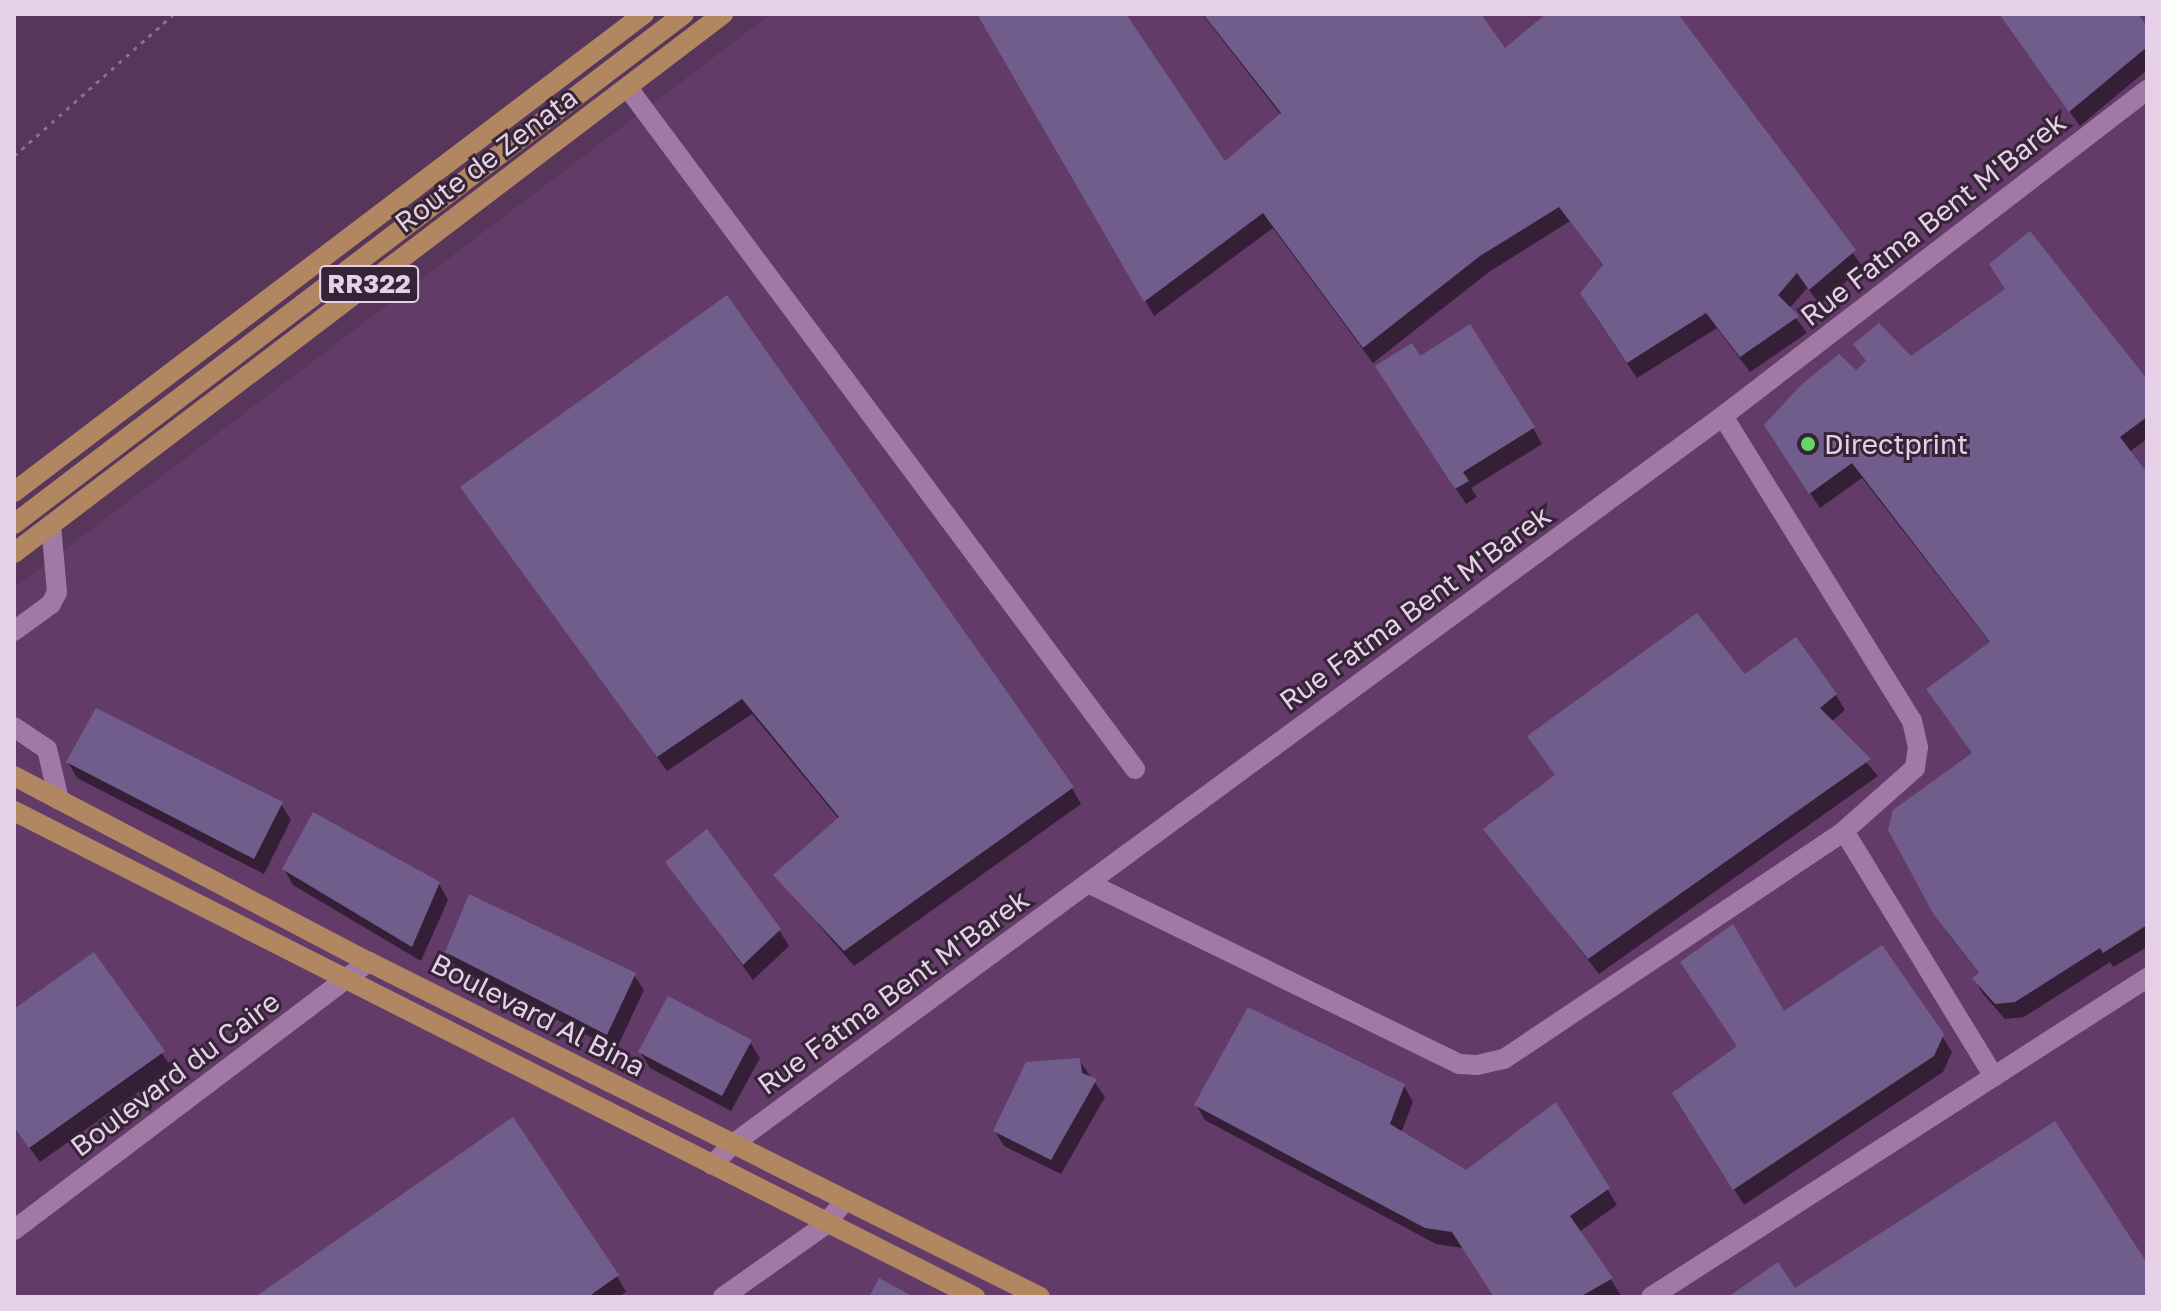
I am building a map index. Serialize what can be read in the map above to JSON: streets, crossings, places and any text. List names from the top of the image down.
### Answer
{
  "streets": {
    "main road": ["Route de Zenata", "RR322", "Boulevard Al Bina"],
    "lane": ["Rue Fatma Bent M'Barek", "Boulevard du Caire"]
  },
  "crossings": [
    ["Rue Fatma Bent M'Barek", "Boulevard Al Bina"],
    ["Boulevard Al Bina", "Boulevard du Caire"]
  ],
  "places": ["Directprint"]
}
